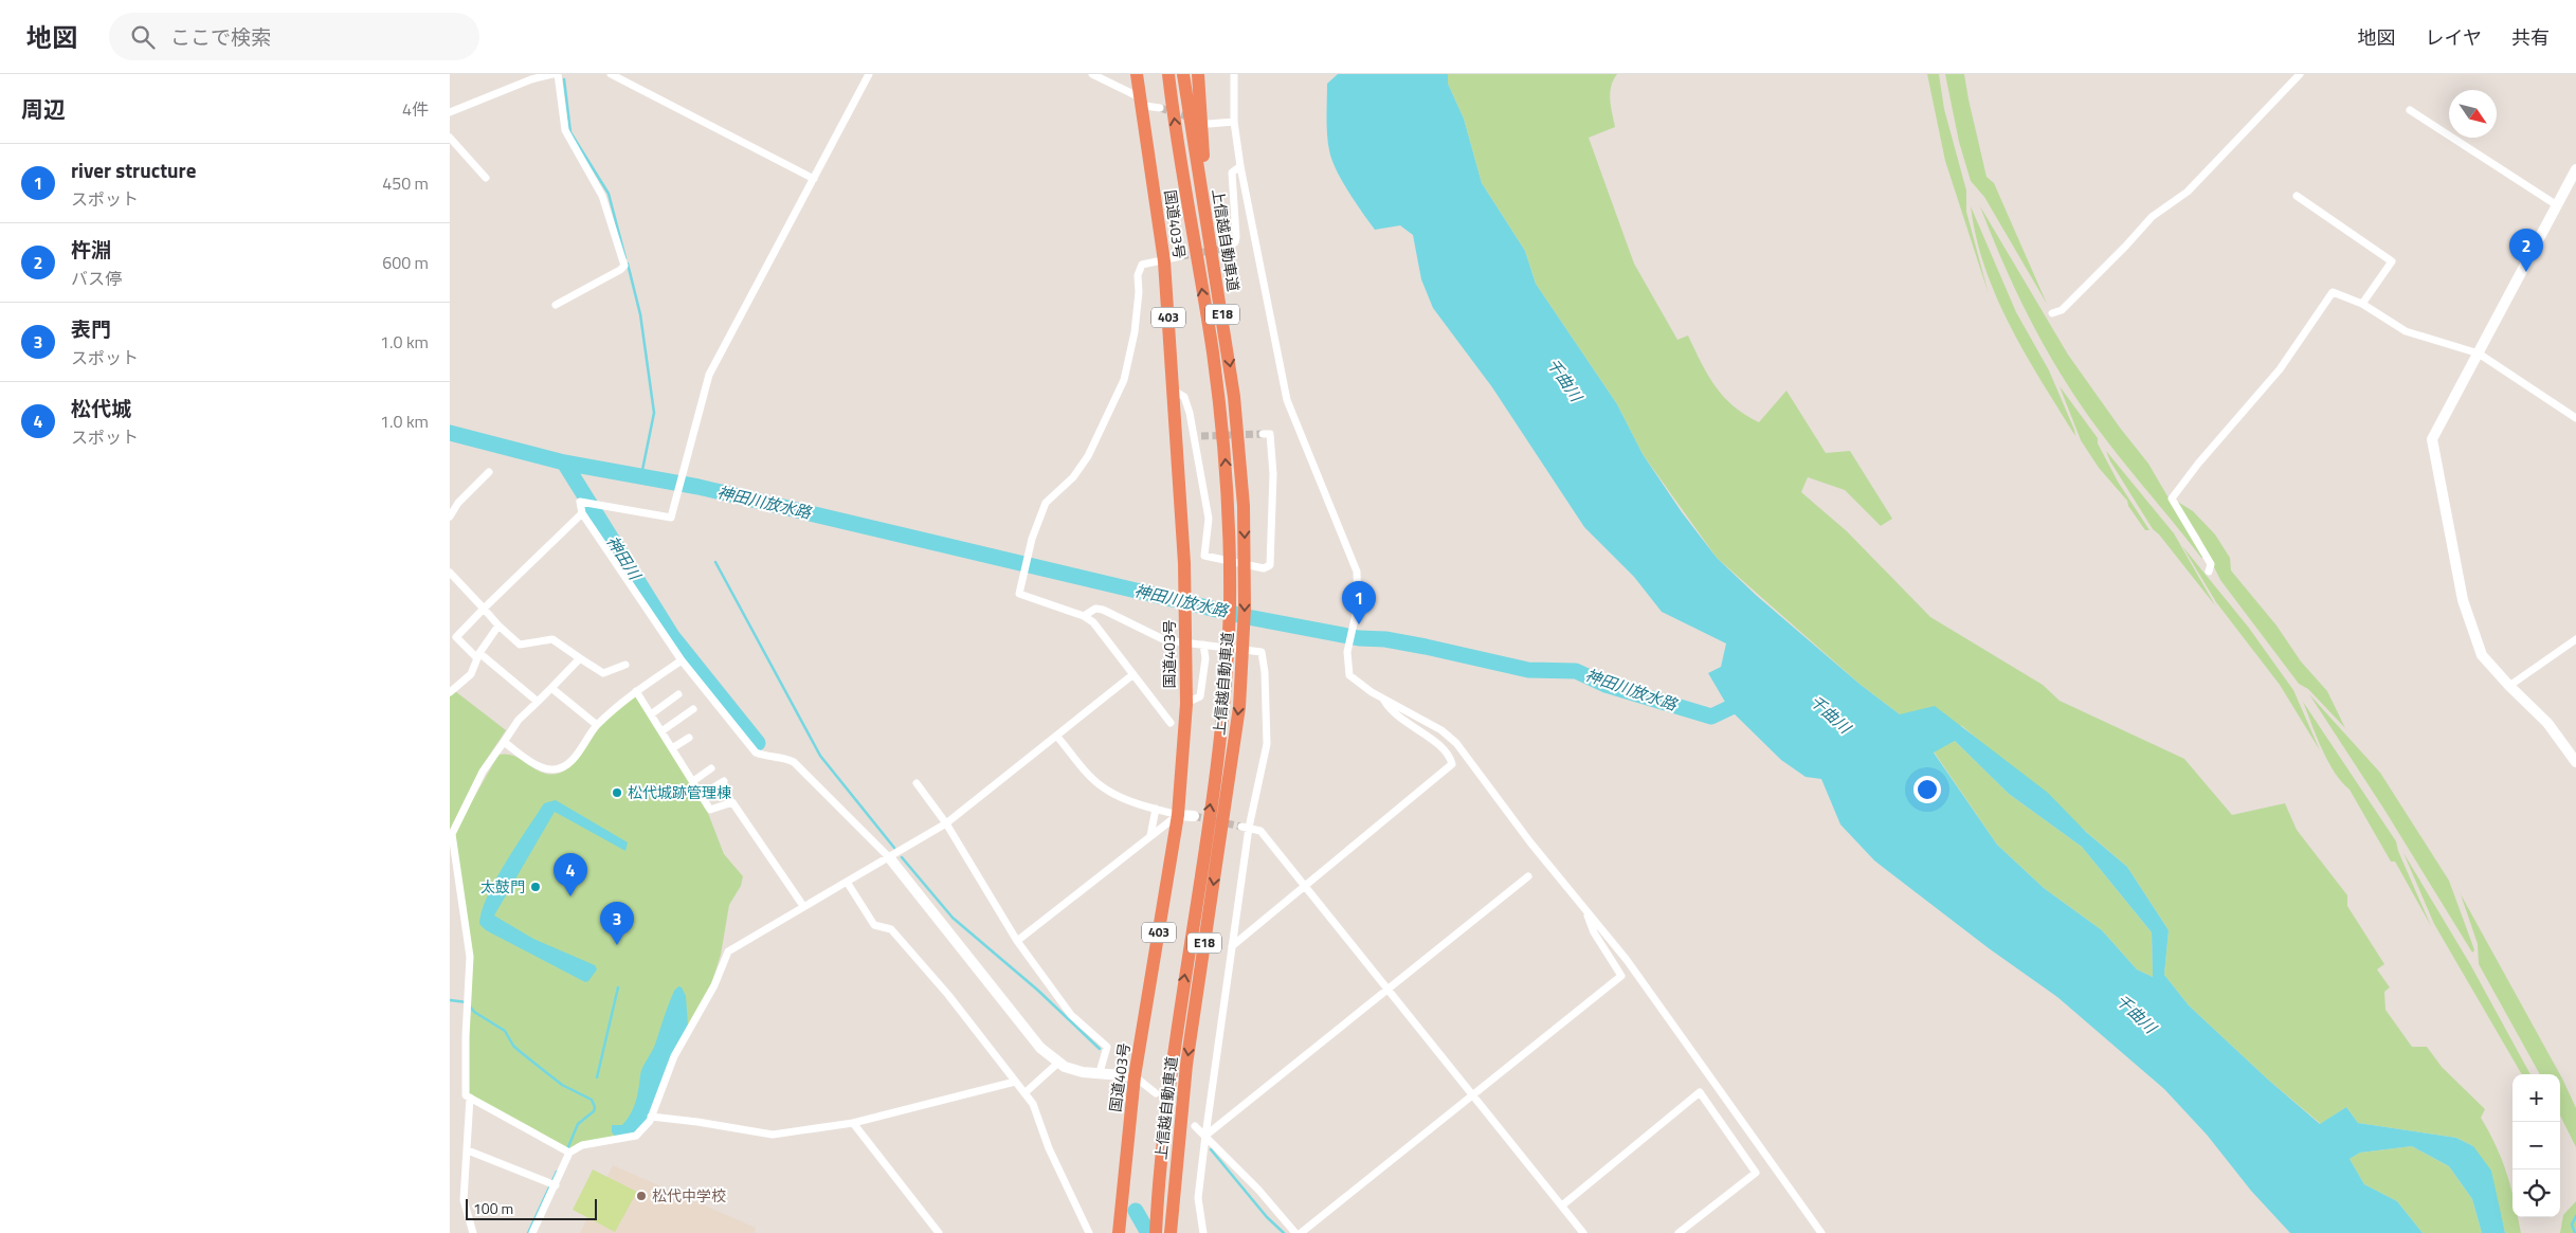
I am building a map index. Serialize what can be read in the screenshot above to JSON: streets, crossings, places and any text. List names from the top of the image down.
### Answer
{
  "streets": {
    "highway": [
      "国道403号",
      "上信越自動車道",
      "E18",
      "403"
    ]
  },
  "water": ["千曲川", "神田川放水路", "神田川"],
  "places": ["松代城跡管理棟", "太鼓門", "松代中学校"],
  "scale_bar": "100 m",
  "north": "bottom right",
  "page": {
    "header": "地図",
    "search": "ここで検索",
    "nav": ["地図", "レイヤ", "共有"],
    "heading": ["周辺", "4件"],
    "list": [
      {
        "mark": "1",
        "name": "river structure",
        "note": "スポット",
        "value": "450 m"
      },
      {
        "mark": "2",
        "name": "杵淵",
        "note": "バス停",
        "value": "600 m"
      },
      {
        "mark": "3",
        "name": "表門",
        "note": "スポット",
        "value": "1.0 km"
      },
      {
        "mark": "4",
        "name": "松代城",
        "note": "スポット",
        "value": "1.0 km"
      }
    ],
    "pins": [
      "2",
      "1",
      "4",
      "3"
    ],
    "map_buttons": ["+", "−"],
    "scale": "100 m"
  }
}
